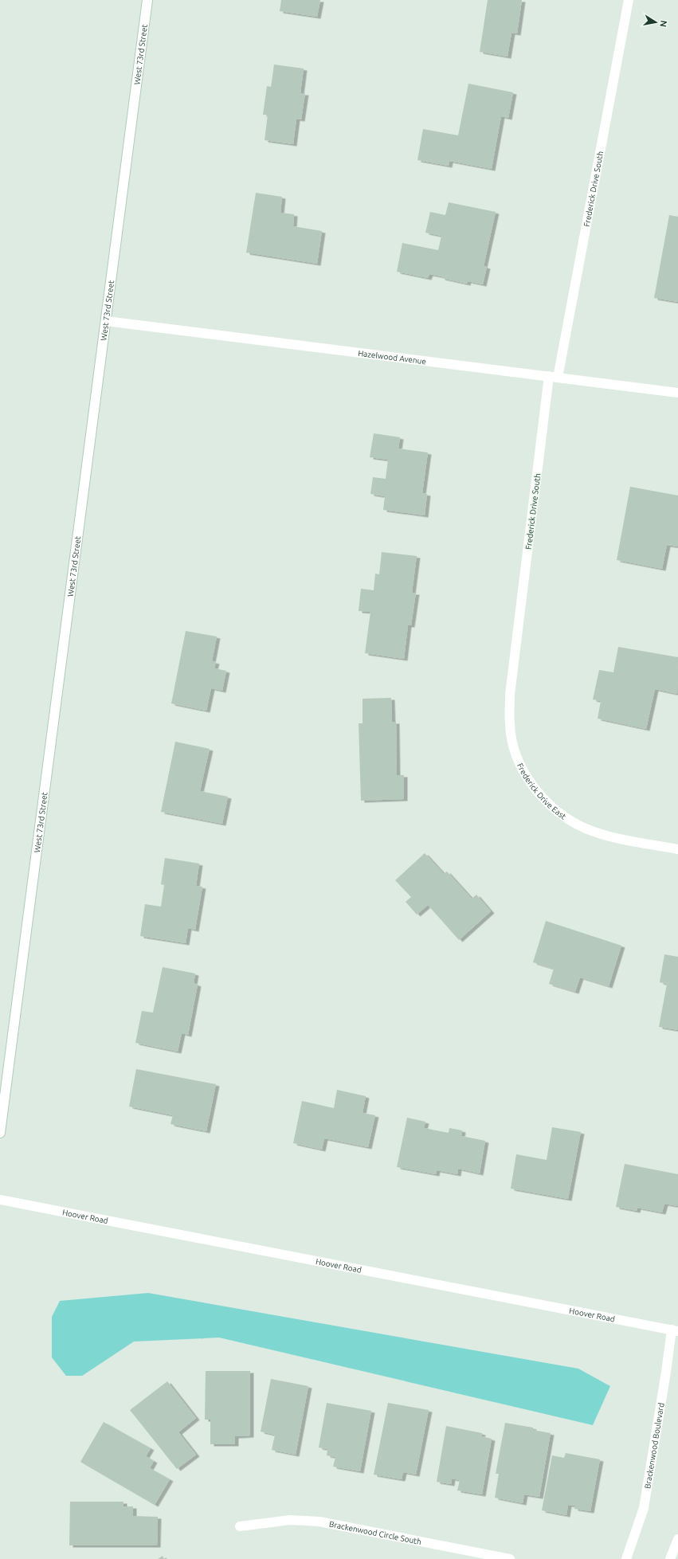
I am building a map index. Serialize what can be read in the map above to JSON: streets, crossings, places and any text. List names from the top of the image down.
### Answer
{
  "streets": {
    "street": [
      "West 73rd Street",
      "Frederick Drive South",
      "Hazelwood Avenue",
      "Frederick Drive East",
      "Hoover Road",
      "Brackenwood Boulevard",
      "Brackenwood Circle South"
    ]
  },
  "crossings": [
    ["West 73rd Street", "Hazelwood Avenue"],
    ["Frederick Drive South", "Hazelwood Avenue"],
    ["Frederick Drive South", "Frederick Drive East"],
    ["Hoover Road", "Brackenwood Boulevard"]
  ],
  "north": "right"
}
